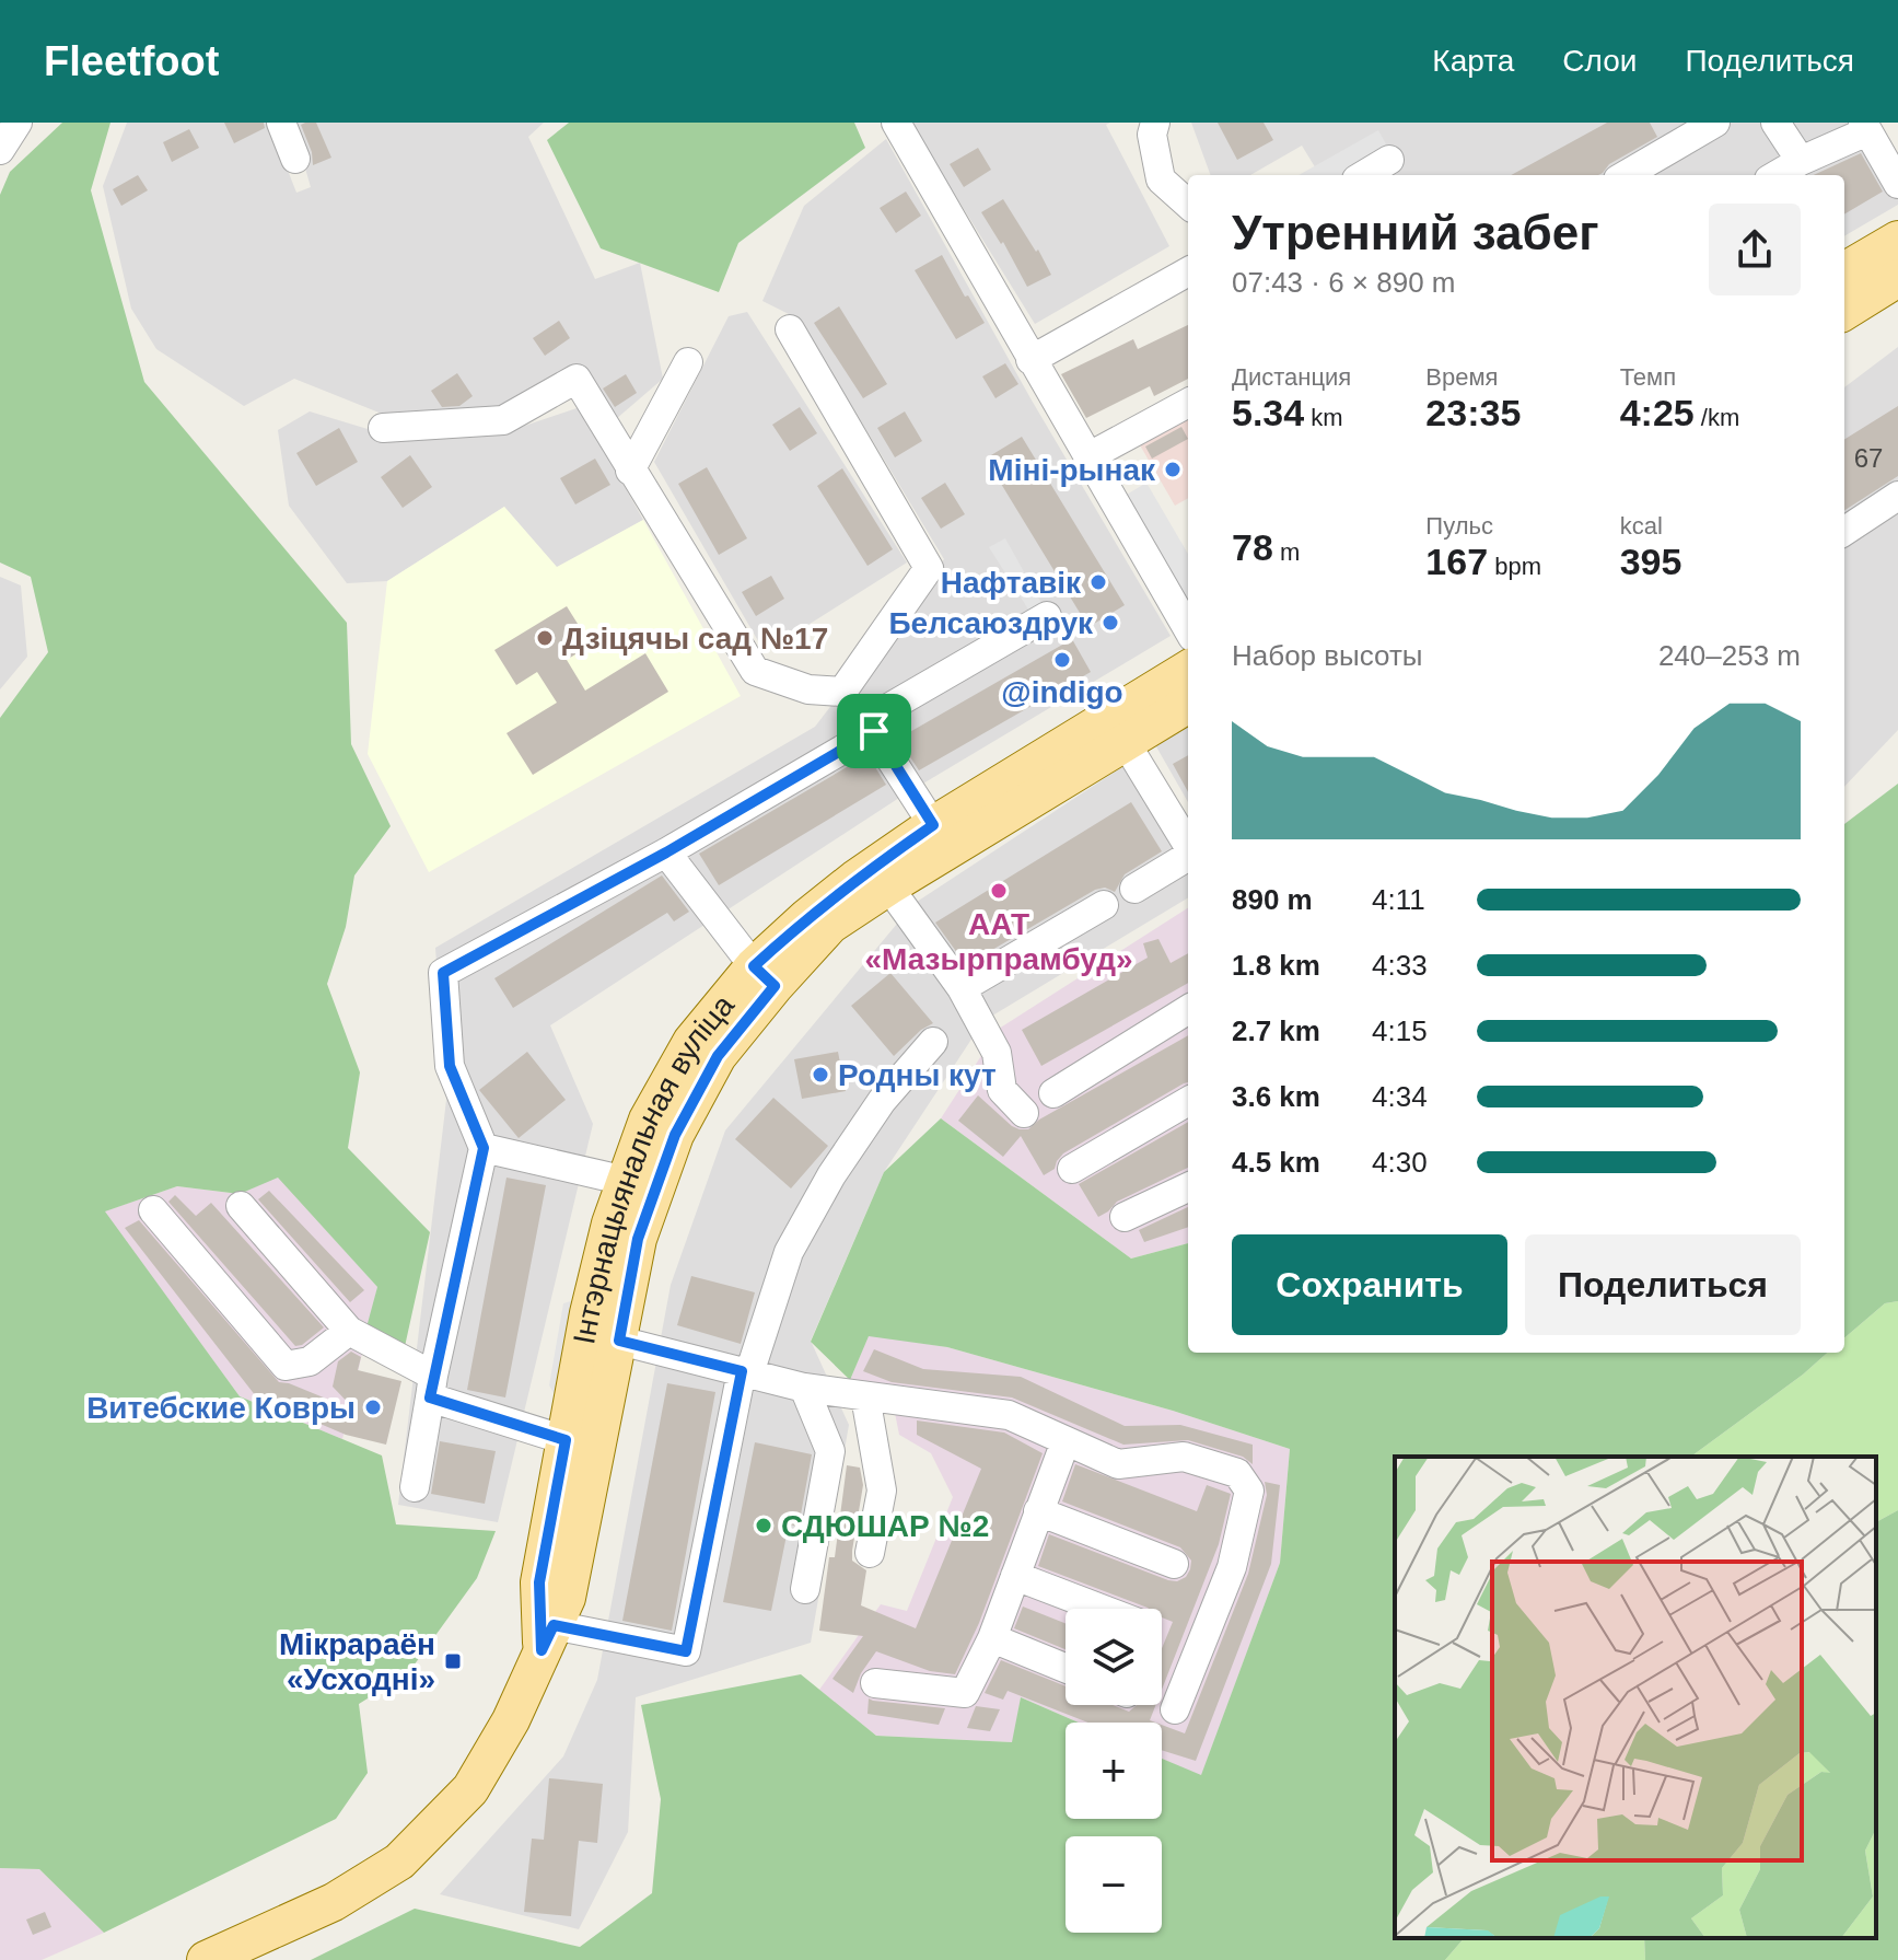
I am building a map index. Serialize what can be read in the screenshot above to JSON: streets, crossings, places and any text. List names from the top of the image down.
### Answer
{
  "streets": {
    "main road": ["Інтэрнацыянальная вуліца"]
  },
  "places": {
    "other": [
      "Міні-рынак",
      "Нафтавік",
      "Белсаюздрук",
      "Дзіцячы сад №17",
      "@indigo",
      "ААТ «Мазырпрамбуд»",
      "Родны кут",
      "Витебские Ковры",
      "СДЮШАР №2"
    ],
    "transit": ["Мікрараён «Усходні»"]
  },
  "house_numbers": ["67"],
  "page": {
    "header": "Fleetfoot",
    "nav": ["Карта", "Слои", "Поделиться"],
    "heading": ["Утренний забег", "07:43 · 6 × 890 m"],
    "stats": [
      ["Дистанция", "5.34 km"],
      ["Время", "23:35"],
      ["Темп", "4:25 /km"],
      ["78 m"],
      ["Пульс", "167 bpm"],
      ["kcal", "395"]
    ],
    "chart": ["Набор высоты", "240–253 m"],
    "list": [
      {
        "name": "890 m",
        "note": "4:11"
      },
      {
        "name": "1.8 km",
        "note": "4:33"
      },
      {
        "name": "2.7 km",
        "note": "4:15"
      },
      {
        "name": "3.6 km",
        "note": "4:34"
      },
      {
        "name": "4.5 km",
        "note": "4:30"
      }
    ],
    "buttons": ["Сохранить", "Поделиться"],
    "map_buttons": ["+", "−"]
  }
}
